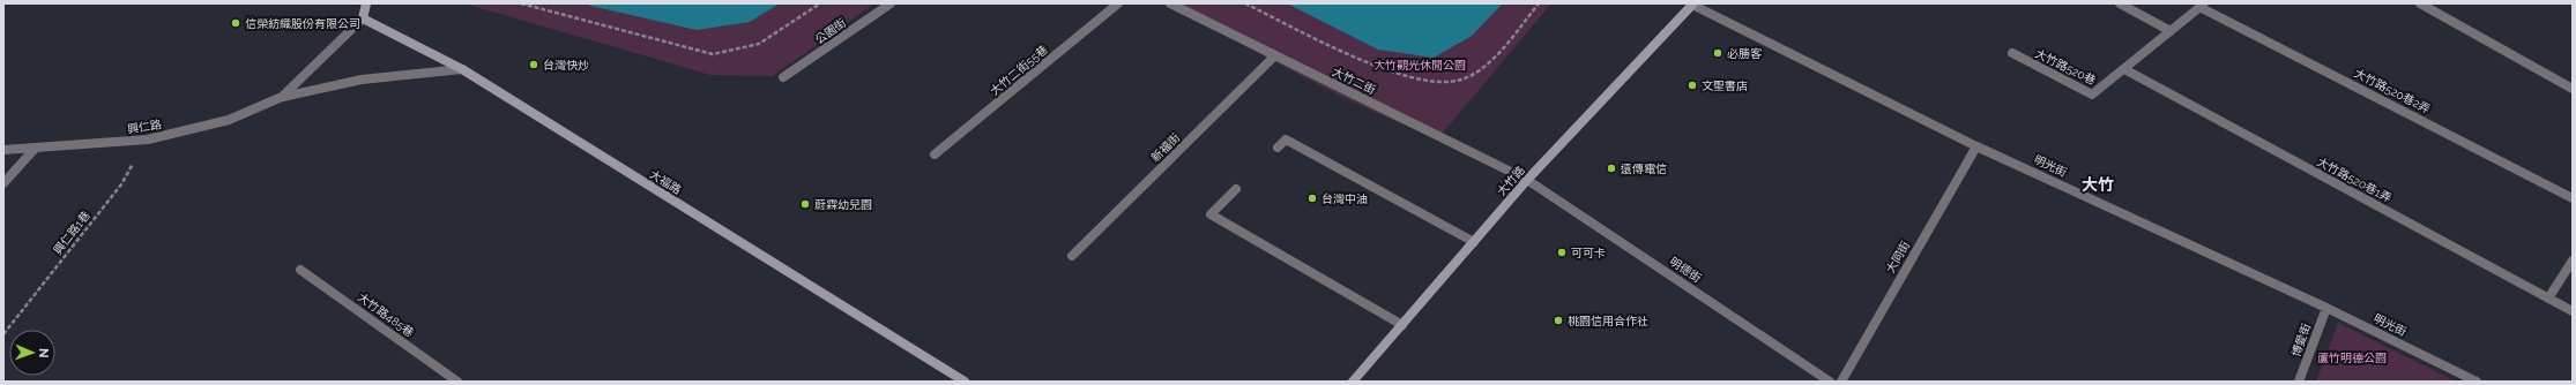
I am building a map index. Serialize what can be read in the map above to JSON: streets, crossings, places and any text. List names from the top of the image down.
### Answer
{
  "streets": {
    "street": [
      "公園街",
      "大竹路520巷",
      "大竹二街55巷",
      "大竹二街",
      "大竹路520巷2弄",
      "興仁路",
      "新福街",
      "明光街",
      "大竹路520巷1弄",
      "大竹路",
      "大福路",
      "大同街",
      "明德街",
      "大竹路485巷",
      "博愛街"
    ],
    "path": ["興仁路1巷"]
  },
  "crossings": [
    ["大竹路520巷", "大竹路520巷2弄"],
    ["大竹路520巷", "大竹路520巷1弄"],
    ["大竹二街", "新福街"],
    ["大竹二街", "大竹路"],
    ["大竹二街", "明德街"],
    ["興仁路", "大福路"],
    ["興仁路", "興仁路1巷"],
    ["明光街", "大竹路"],
    ["明光街", "大同街"],
    ["明光街", "博愛街"],
    ["大竹路", "明德街"]
  ],
  "districts": ["大竹"],
  "parks": ["大竹觀光休閒公園", "蘆竹明德公園"],
  "places": [
    "信榮紡織股份有限公司",
    "必勝客",
    "台灣快炒",
    "文聖書店",
    "遠傳電信",
    "台灣中油",
    "蔚霖幼兒園",
    "可可卡",
    "桃園信用合作社"
  ],
  "north": "right"
}
